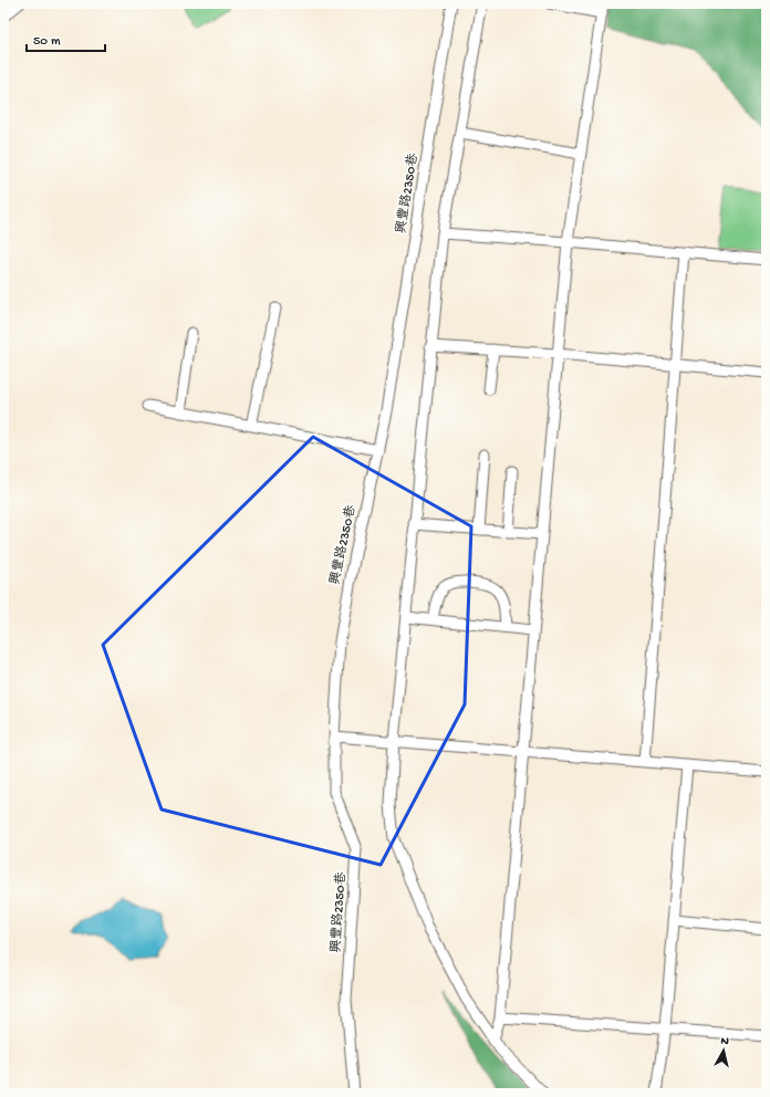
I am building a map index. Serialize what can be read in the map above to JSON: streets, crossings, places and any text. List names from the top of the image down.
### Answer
{
  "streets": {
    "street": ["興豐路2350巷"]
  },
  "scale_bar": "50 m",
  "north": "top"
}
